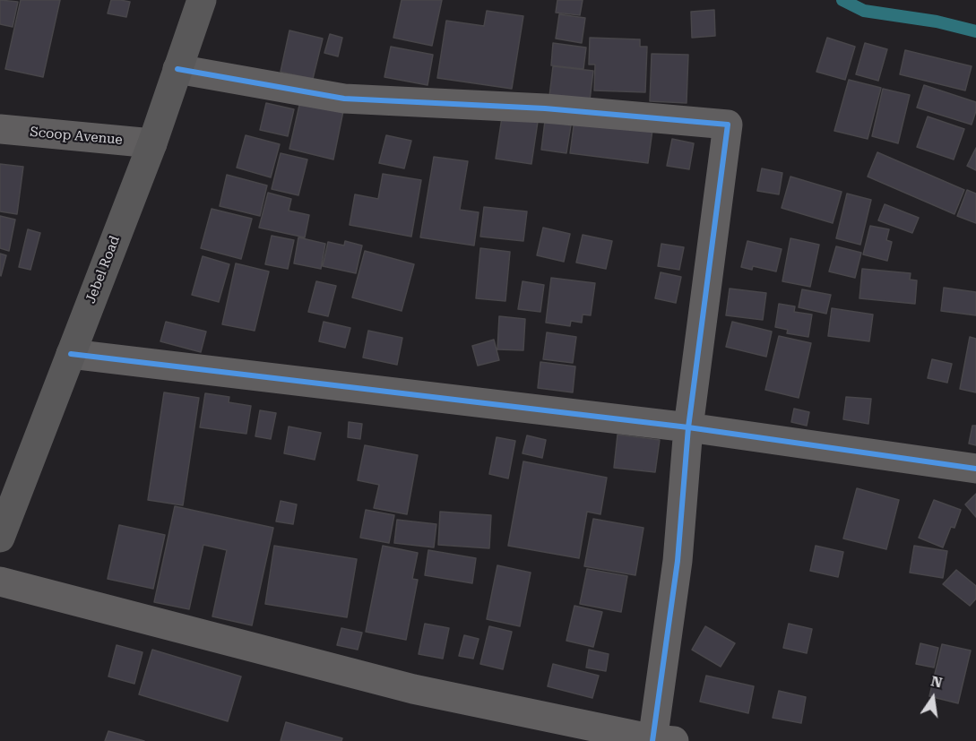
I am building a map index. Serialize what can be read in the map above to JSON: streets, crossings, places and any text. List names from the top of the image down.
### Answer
{
  "streets": {
    "main road": ["Jebel Road"],
    "street": ["Scoop Avenue"]
  },
  "crossings": [
    ["Scoop Avenue", "Jebel Road"]
  ],
  "north": "top"
}
